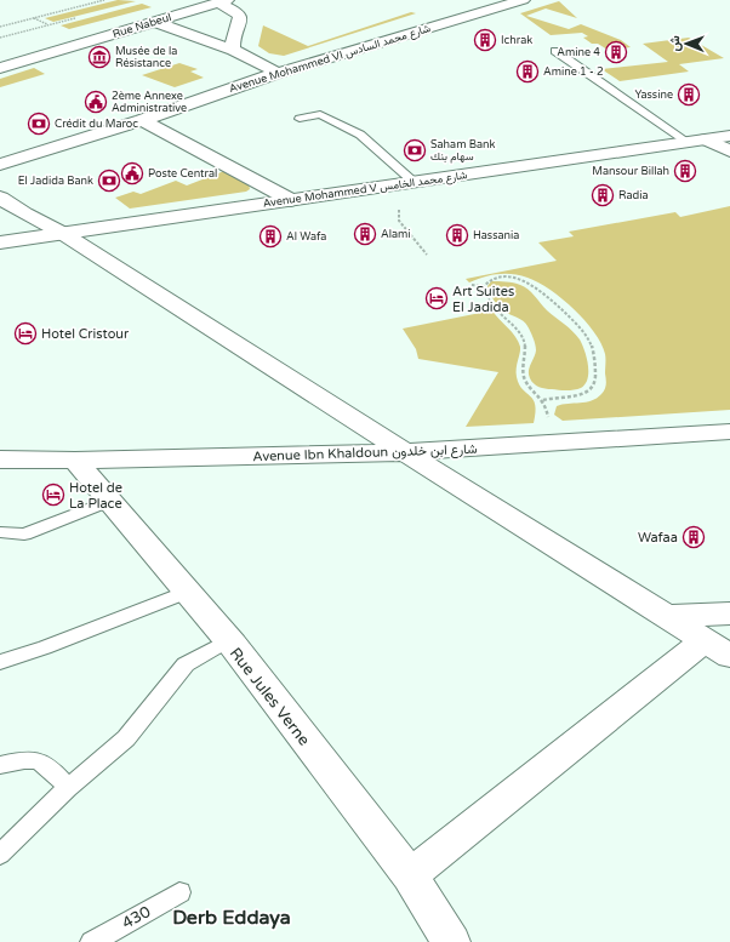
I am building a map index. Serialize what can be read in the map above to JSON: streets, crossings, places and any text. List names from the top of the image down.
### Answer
{
  "streets": {
    "street": [
      "Rue Nabeul",
      "Avenue Mohammed VI شارع محمد السادس",
      "Avenue Mohammed V شارع محمد الخامس",
      "Avenue Ibn Khaldoun شارع ابن خلدون",
      "Rue Jules Verne"
    ],
    "lane": ["430"]
  },
  "crossings": [
    ["Avenue Ibn Khaldoun شارع ابن خلدون", "Rue Jules Verne"]
  ],
  "districts": ["Derb Eddaya"],
  "places": {
    "building": [
      "Ichrak",
      "Amine 4",
      "Amine 1 - 2",
      "Yassine",
      "Mansour Billah",
      "Radia",
      "Alami",
      "Hassania",
      "Al Wafa",
      "Wafaa"
    ],
    "museum": ["Musée de la Résistance"],
    "public building": ["2ème Annexe Administrative", "Poste Central"],
    "bank": ["Crédit du Maroc", "Saham Bank سهام بنك", "El Jadida Bank"],
    "hotel": ["Art Suites El Jadida", "Hotel Cristour", "Hotel de La Place"]
  },
  "north": "left"
}
